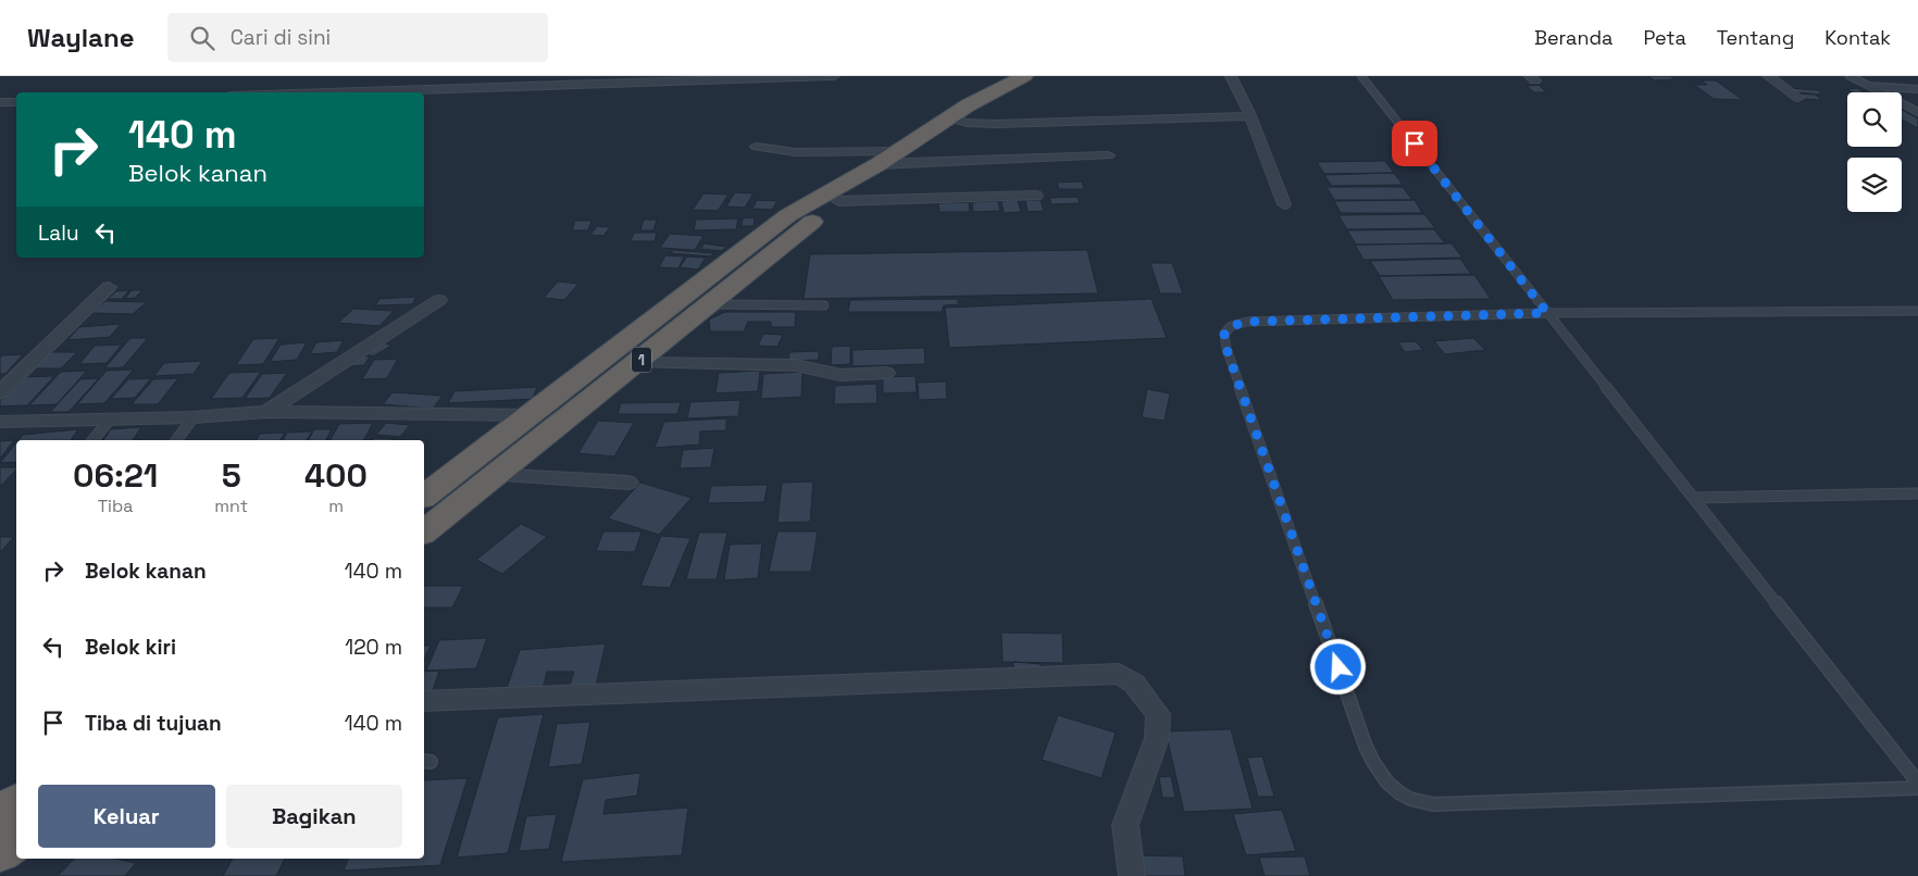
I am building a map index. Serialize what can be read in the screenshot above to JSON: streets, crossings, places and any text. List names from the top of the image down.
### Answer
{
  "streets": {
    "highway": ["1"]
  },
  "page": {
    "header": "Waylane",
    "search": "Cari di sini",
    "nav": [
      "Beranda",
      "Peta",
      "Tentang",
      "Kontak"
    ],
    "turn": ["140 m", "Belok kanan"],
    "then": "Lalu",
    "eta": [
      "06:21",
      "Tiba",
      "5",
      "mnt",
      "400",
      "m"
    ],
    "list": [
      {
        "name": "Belok kanan",
        "value": "140 m"
      },
      {
        "name": "Belok kiri",
        "value": "120 m"
      },
      {
        "name": "Tiba di tujuan",
        "value": "140 m"
      }
    ],
    "buttons": ["Keluar", "Bagikan"]
  }
}
